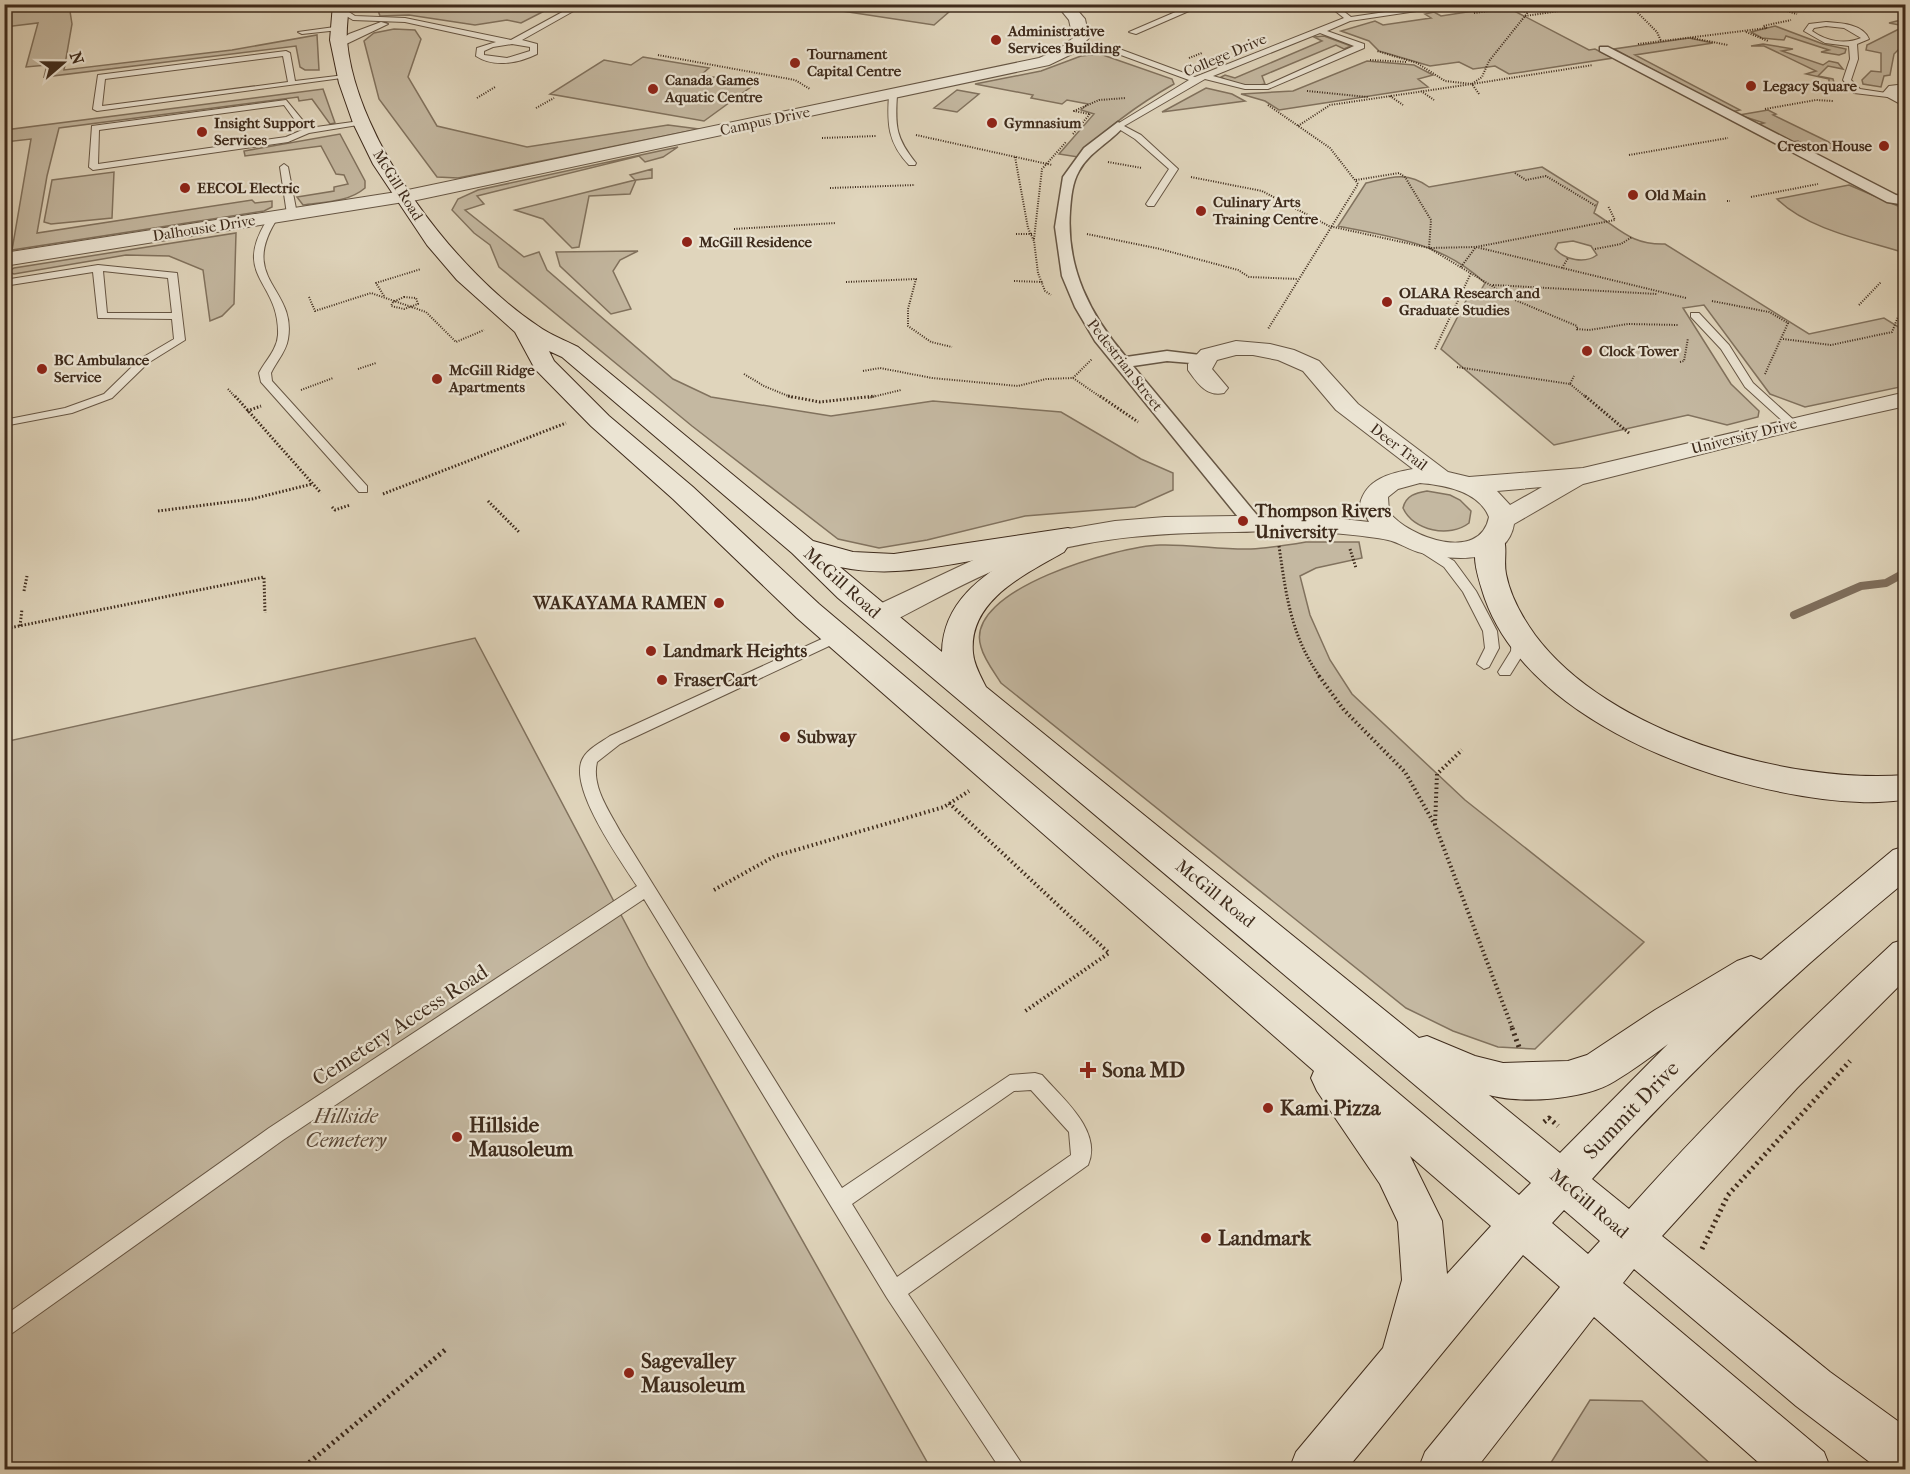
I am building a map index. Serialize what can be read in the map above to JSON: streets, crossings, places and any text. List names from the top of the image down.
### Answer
{
  "streets": {
    "main road": ["McGill Road", "Dalhousie Drive", "Summit Drive"],
    "street": [
      "Campus Drive",
      "Pedestrian Street",
      "University Drive",
      "Deer Trail"
    ],
    "lane": ["College Drive", "Cemetery Access Road"]
  },
  "crossings": [
    ["College Drive", "Pedestrian Street"],
    ["Campus Drive", "McGill Road"],
    ["Campus Drive", "Dalhousie Drive"],
    ["McGill Road", "Dalhousie Drive"],
    ["McGill Road", "Summit Drive"],
    ["University Drive", "Deer Trail"]
  ],
  "parks": ["Hillside Cemetery"],
  "places": {
    "other": [
      "Administrative Services Building",
      "Tournament Capital Centre",
      "Legacy Square",
      "Canada Games Aquatic Centre",
      "Gymnasium",
      "Insight Support Services",
      "Creston House",
      "EECOL Electric",
      "Old Main",
      "Culinary Arts Training Centre",
      "McGill Residence",
      "OLARA Research and Graduate Studies",
      "Clock Tower",
      "BC Ambulance Service",
      "McGill Ridge Apartments",
      "Thompson Rivers University",
      "WAKAYAMA RAMEN",
      "Landmark Heights",
      "FraserCart",
      "Subway",
      "Kami Pizza",
      "Hillside Mausoleum",
      "Landmark",
      "Sagevalley Mausoleum"
    ],
    "health": ["Sona MD"]
  },
  "north": "right"
}
